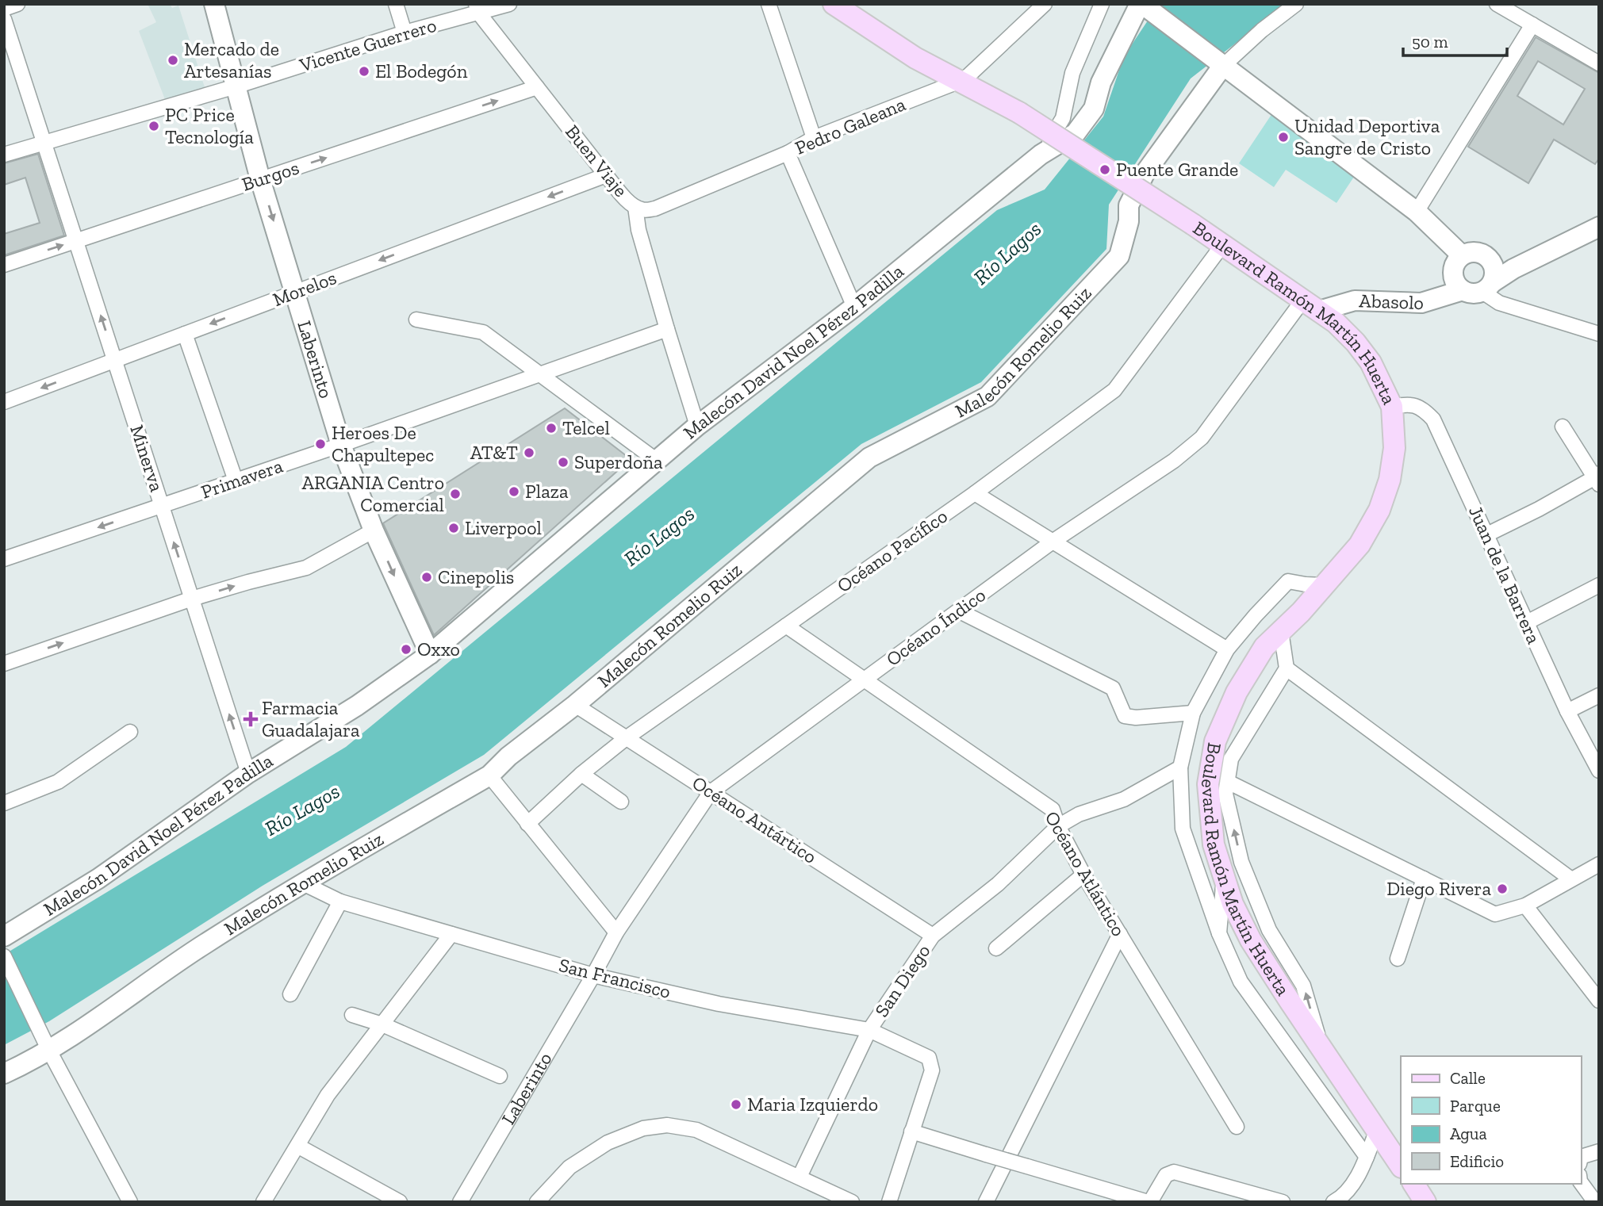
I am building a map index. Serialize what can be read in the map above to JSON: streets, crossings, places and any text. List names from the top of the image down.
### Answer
{
  "streets": {
    "main road": ["Boulevard Ramón Martín Huerta"],
    "street": [
      "Vicente Guerrero",
      "Pedro Galeana",
      "Buen Viaje",
      "Burgos",
      "Morelos",
      "Abasolo",
      "Malecón Romelio Ruiz",
      "Malecón David Noel Pérez Padilla",
      "Laberinto",
      "Minerva",
      "Primavera",
      "Océano Pacífico",
      "Juan de la Barrera",
      "Océano Índico",
      "Océano Antártico",
      "Océano Atlántico",
      "San Francisco",
      "San Diego"
    ]
  },
  "crossings": [
    ["Vicente Guerrero", "Buen Viaje"],
    ["Vicente Guerrero", "Laberinto"],
    ["Vicente Guerrero", "Minerva"],
    ["Pedro Galeana", "Buen Viaje"],
    ["Pedro Galeana", "Boulevard Ramón Martín Huerta"],
    ["Buen Viaje", "Burgos"],
    ["Buen Viaje", "Morelos"],
    ["Buen Viaje", "Malecón David Noel Pérez Padilla"],
    ["Buen Viaje", "Primavera"],
    ["Burgos", "Laberinto"],
    ["Burgos", "Minerva"],
    ["Morelos", "Laberinto"],
    ["Morelos", "Minerva"],
    ["Abasolo", "Boulevard Ramón Martín Huerta"],
    ["Abasolo", "Océano Índico"],
    ["Boulevard Ramón Martín Huerta", "Océano Pacífico"],
    ["Boulevard Ramón Martín Huerta", "Juan de la Barrera"],
    ["Boulevard Ramón Martín Huerta", "Océano Índico"],
    ["Malecón Romelio Ruiz", "Océano Antártico"],
    ["Malecón Romelio Ruiz", "San Francisco"],
    ["Malecón David Noel Pérez Padilla", "Laberinto"],
    ["Malecón David Noel Pérez Padilla", "Minerva"],
    ["Laberinto", "Primavera"],
    ["Laberinto", "Océano Índico"],
    ["Laberinto", "San Francisco"],
    ["Minerva", "Primavera"],
    ["Océano Pacífico", "Océano Antártico"],
    ["Océano Pacífico", "Océano Atlántico"],
    ["Océano Índico", "Océano Antártico"],
    ["Océano Índico", "Océano Atlántico"],
    ["Océano Índico", "San Francisco"],
    ["Océano Antártico", "San Diego"],
    ["Océano Atlántico", "San Diego"],
    ["San Francisco", "San Diego"]
  ],
  "one_way": ["Burgos", "Morelos", "Minerva"],
  "water": ["Río Lagos"],
  "places": {
    "other": [
      "Mercado de Artesanías",
      "El Bodegón",
      "PC Price Tecnología",
      "Unidad Deportiva Sangre de Cristo",
      "Puente Grande",
      "Telcel",
      "Heroes De Chapultepec",
      "AT&T",
      "Superdoña",
      "Plaza",
      "ARGANIA Centro Comercial",
      "Liverpool",
      "Cinepolis",
      "Oxxo",
      "Diego Rivera",
      "Maria Izquierdo"
    ],
    "health": ["Farmacia Guadalajara"]
  },
  "legend": [
    "Calle",
    "Parque",
    "Agua",
    "Edificio"
  ],
  "scale_bar": "50 m"
}
